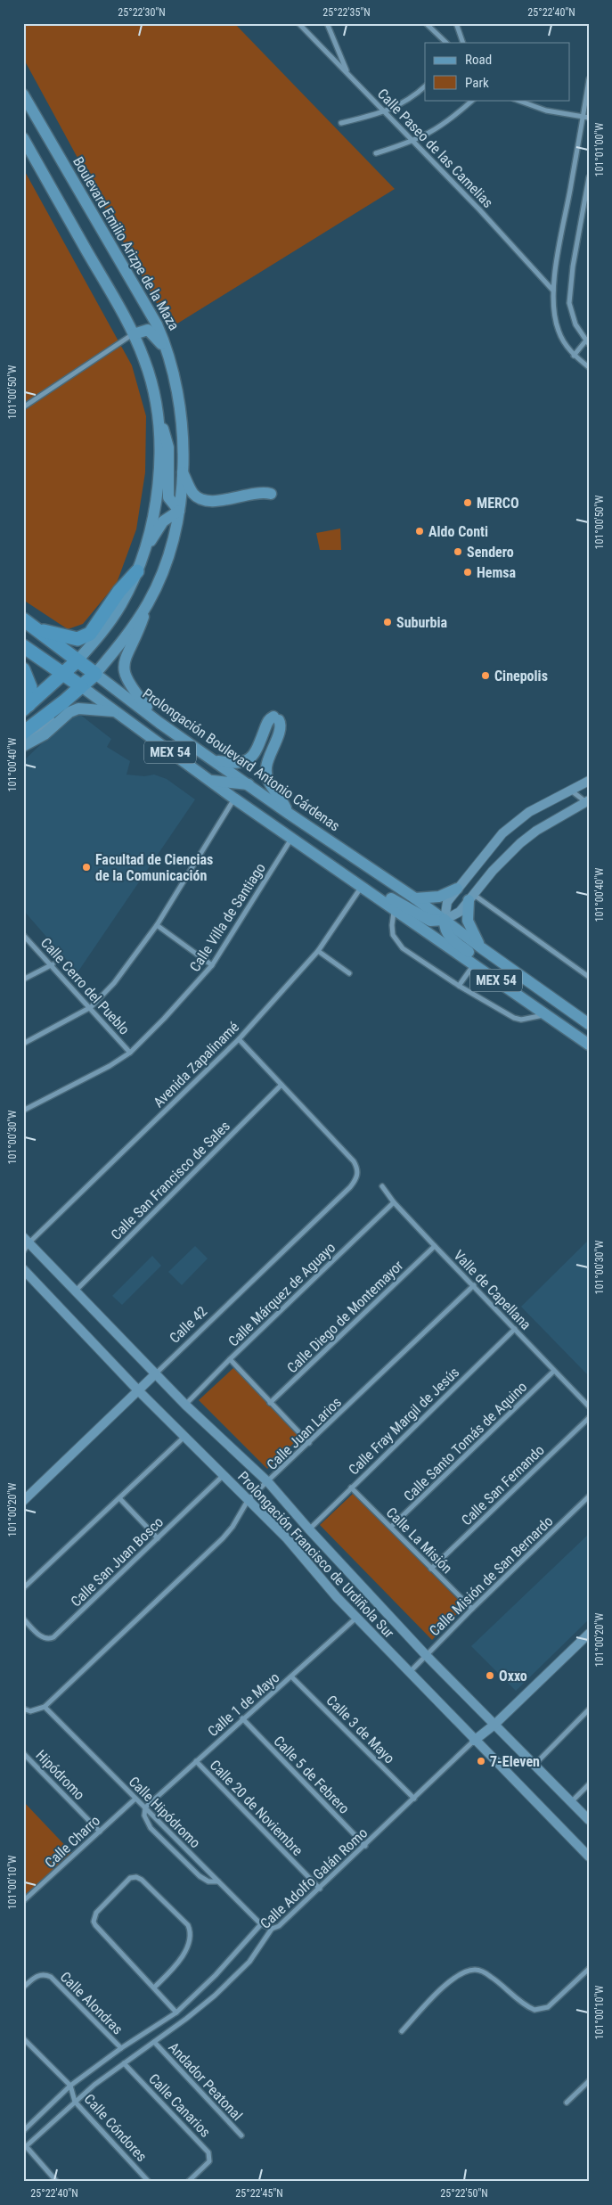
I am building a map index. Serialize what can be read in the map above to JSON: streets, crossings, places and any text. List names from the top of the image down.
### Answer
{
  "streets": {
    "highway": ["Boulevard Emilio Arizpe de la Maza", "MEX 54", "Prolongación Boulevard Antonio Cárdenas"],
    "main road": ["Calle 42", "Prolongación Francisco de Urdiñola Sur"],
    "street": [
      "Calle Paseo de las Camelias",
      "Calle Villa de Santiago",
      "Calle Cerro del Pueblo",
      "Avenida Zapalinamé",
      "Calle San Francisco de Sales",
      "Valle de Capellana",
      "Calle Márquez de Aguayo",
      "Calle Diego de Montemayor",
      "Calle Fray Margil de Jesús",
      "Calle Juan Larios",
      "Calle Santo Tomás de Aquino",
      "Calle San Fernando",
      "Calle La Misión",
      "Calle San Juan Bosco",
      "Calle Misión de San Bernardo",
      "Calle 1 de Mayo",
      "Calle 3 de Mayo",
      "Hipódromo",
      "Calle 5 de Febrero",
      "Calle 20 de Noviembre",
      "Calle Hipódromo",
      "Calle Charro",
      "Calle Adolfo Galán Romo",
      "Calle Alondras",
      "Andador Peatonal",
      "Calle Canarios",
      "Calle Cóndores"
    ]
  },
  "crossings": [
    ["Boulevard Emilio Arizpe de la Maza", "MEX 54"],
    ["Boulevard Emilio Arizpe de la Maza", "Prolongación Boulevard Antonio Cárdenas"],
    ["MEX 54", "Prolongación Boulevard Antonio Cárdenas"],
    ["MEX 54", "Calle Villa de Santiago"],
    ["MEX 54", "Avenida Zapalinamé"],
    ["Calle Villa de Santiago", "Calle Cerro del Pueblo"],
    ["Avenida Zapalinamé", "Prolongación Francisco de Urdiñola Sur"],
    ["Calle San Francisco de Sales", "Calle 42"],
    ["Calle San Francisco de Sales", "Prolongación Francisco de Urdiñola Sur"],
    ["Valle de Capellana", "Calle Márquez de Aguayo"],
    ["Valle de Capellana", "Calle Diego de Montemayor"],
    ["Valle de Capellana", "Calle Fray Margil de Jesús"],
    ["Valle de Capellana", "Calle Juan Larios"],
    ["Valle de Capellana", "Calle Santo Tomás de Aquino"],
    ["Calle Márquez de Aguayo", "Prolongación Francisco de Urdiñola Sur"],
    ["Calle 42", "Prolongación Francisco de Urdiñola Sur"],
    ["Calle Fray Margil de Jesús", "Calle La Misión"],
    ["Calle Fray Margil de Jesús", "Prolongación Francisco de Urdiñola Sur"],
    ["Calle Juan Larios", "Prolongación Francisco de Urdiñola Sur"],
    ["Calle Juan Larios", "Calle Hipódromo"],
    ["Calle Santo Tomás de Aquino", "Calle La Misión"],
    ["Calle San Fernando", "Calle La Misión"],
    ["Calle La Misión", "Calle Misión de San Bernardo"],
    ["Prolongación Francisco de Urdiñola Sur", "Calle San Juan Bosco"],
    ["Prolongación Francisco de Urdiñola Sur", "Calle Misión de San Bernardo"],
    ["Prolongación Francisco de Urdiñola Sur", "Calle 1 de Mayo"],
    ["Prolongación Francisco de Urdiñola Sur", "Calle Adolfo Galán Romo"],
    ["Calle 1 de Mayo", "Calle 3 de Mayo"],
    ["Calle 1 de Mayo", "Calle 5 de Febrero"],
    ["Calle 1 de Mayo", "Calle 20 de Noviembre"],
    ["Calle 1 de Mayo", "Calle Hipódromo"],
    ["Calle 3 de Mayo", "Calle Adolfo Galán Romo"],
    ["Hipódromo", "Calle Charro"],
    ["Calle 5 de Febrero", "Calle Adolfo Galán Romo"],
    ["Calle 20 de Noviembre", "Calle Adolfo Galán Romo"],
    ["Calle Hipódromo", "Calle Charro"],
    ["Calle Hipódromo", "Calle Adolfo Galán Romo"],
    ["Calle Adolfo Galán Romo", "Calle Alondras"],
    ["Calle Adolfo Galán Romo", "Andador Peatonal"],
    ["Calle Adolfo Galán Romo", "Calle Canarios"],
    ["Calle Adolfo Galán Romo", "Calle Cóndores"]
  ],
  "places": [
    "MERCO",
    "Aldo Conti",
    "Sendero",
    "Hemsa",
    "Suburbia",
    "Cinepolis",
    "Facultad de Ciencias de la Comunicación",
    "Oxxo",
    "7-Eleven"
  ],
  "legend": ["Road", "Park"],
  "coordinates": [
    "25°22'30\"N",
    "25°22'35\"N",
    "25°22'40\"N",
    "101°01'00\"W",
    "101°00'50\"W",
    "101°00'40\"W",
    "101°00'30\"W",
    "101°00'20\"W",
    "101°00'10\"W",
    "25°22'45\"N",
    "25°22'50\"N"
  ]
}
